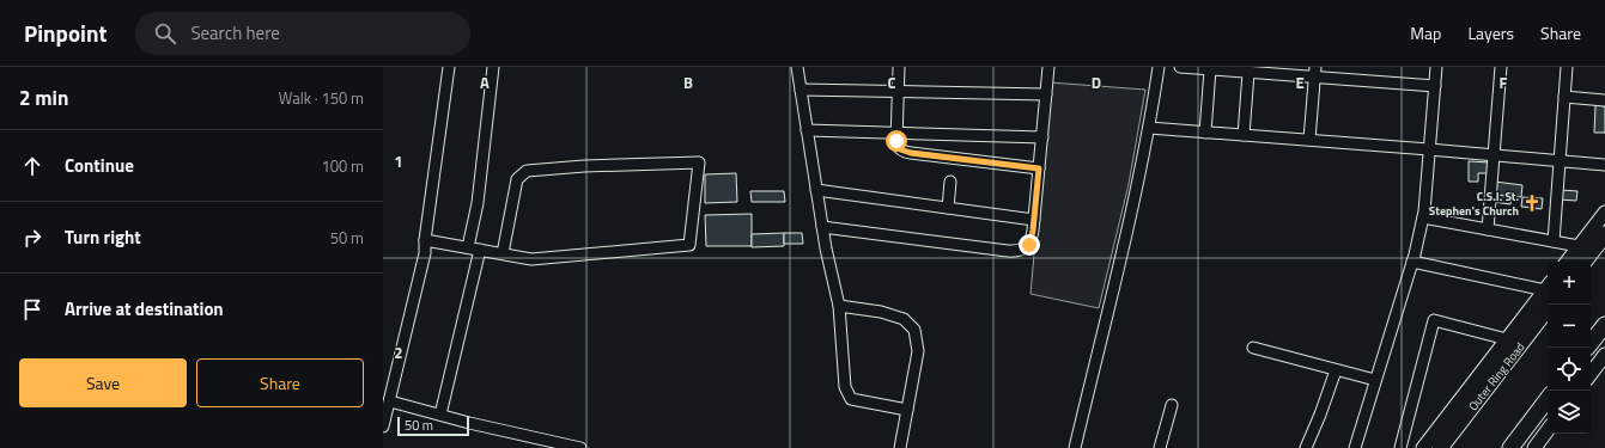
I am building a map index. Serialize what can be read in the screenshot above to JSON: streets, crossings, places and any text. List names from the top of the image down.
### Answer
{
  "streets": {
    "highway": ["Outer Ring Road"]
  },
  "places": {
    "church": ["C.S.I. St. Stephen's Church"]
  },
  "scale_bar": "50 m",
  "page": {
    "header": "Pinpoint",
    "search": "Search here",
    "nav": ["Map", "Layers", "Share"],
    "heading": ["2 min", "Walk · 150 m"],
    "list": [
      ["Continue", "100 m"],
      ["Turn right", "50 m"],
      "Arrive at destination"
    ],
    "map_buttons": ["+", "−"],
    "buttons": ["Save", "Share"],
    "scale": "50 m"
  },
  "grid": {
    "columns": [
      "A",
      "B",
      "C",
      "D",
      "E",
      "F"
    ],
    "rows": ["1", "2"]
  }
}
